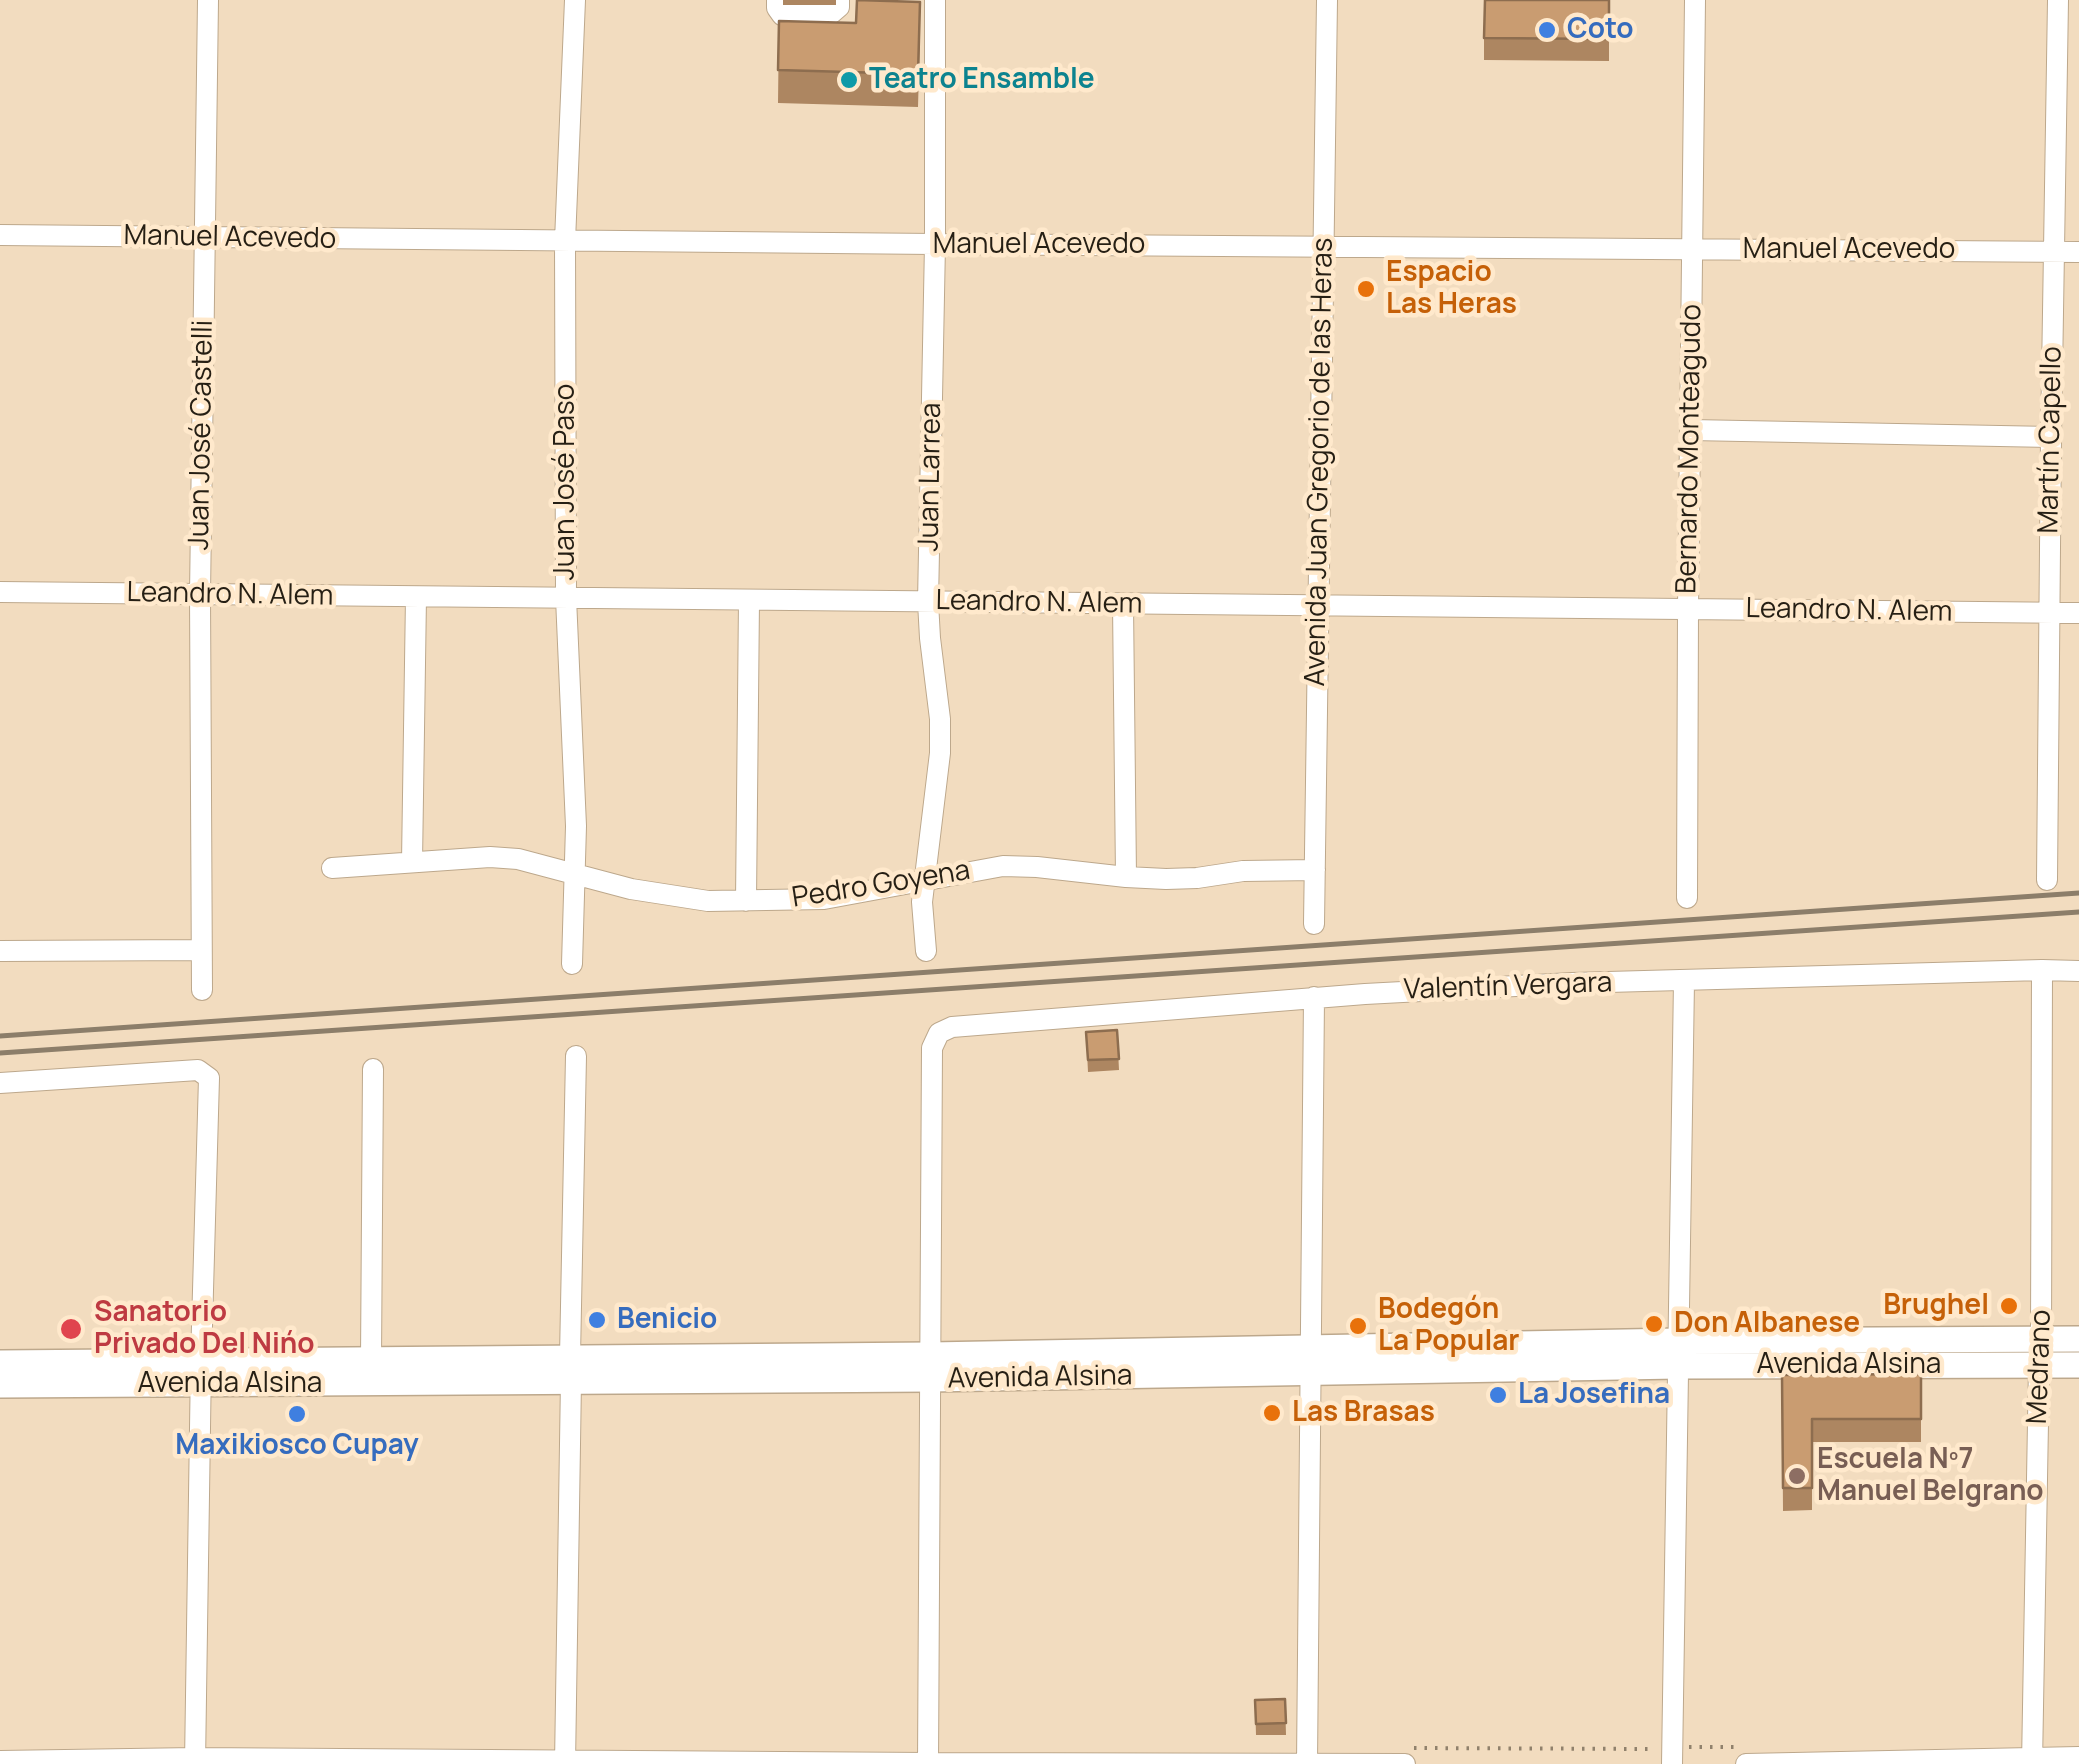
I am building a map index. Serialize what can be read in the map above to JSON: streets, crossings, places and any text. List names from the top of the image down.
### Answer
{
  "streets": {
    "main road": ["Avenida Alsina"],
    "street": [
      "Manuel Acevedo",
      "Juan José Castelli",
      "Martín Capello",
      "Bernardo Monteagudo",
      "Avenida Juan Gregorio de las Heras",
      "Juan Larrea",
      "Juan José Paso",
      "Leandro N. Alem",
      "Pedro Goyena",
      "Valentín Vergara",
      "Medrano"
    ]
  },
  "crossings": [
    ["Manuel Acevedo", "Juan José Castelli"],
    ["Manuel Acevedo", "Martín Capello"],
    ["Manuel Acevedo", "Bernardo Monteagudo"],
    ["Manuel Acevedo", "Avenida Juan Gregorio de las Heras"],
    ["Manuel Acevedo", "Juan Larrea"],
    ["Manuel Acevedo", "Juan José Paso"],
    ["Juan José Castelli", "Leandro N. Alem"],
    ["Martín Capello", "Leandro N. Alem"],
    ["Bernardo Monteagudo", "Leandro N. Alem"],
    ["Avenida Juan Gregorio de las Heras", "Leandro N. Alem"],
    ["Avenida Juan Gregorio de las Heras", "Pedro Goyena"],
    ["Juan Larrea", "Leandro N. Alem"],
    ["Juan Larrea", "Pedro Goyena"],
    ["Juan José Paso", "Leandro N. Alem"],
    ["Juan José Paso", "Pedro Goyena"],
    ["Valentín Vergara", "Avenida Alsina"],
    ["Valentín Vergara", "Medrano"],
    ["Avenida Alsina", "Medrano"]
  ],
  "places": [
    "Coto",
    "Teatro Ensamble",
    "Espacio Las Heras",
    "Brughel",
    "Benicio",
    "Don Albanese",
    "Bodegón La Popular",
    "Sanatorio Privado Del Nińo",
    "La Josefina",
    "Las Brasas",
    "Maxikiosco Cupay",
    "Escuela Nº7 Manuel Belgrano"
  ]
}
